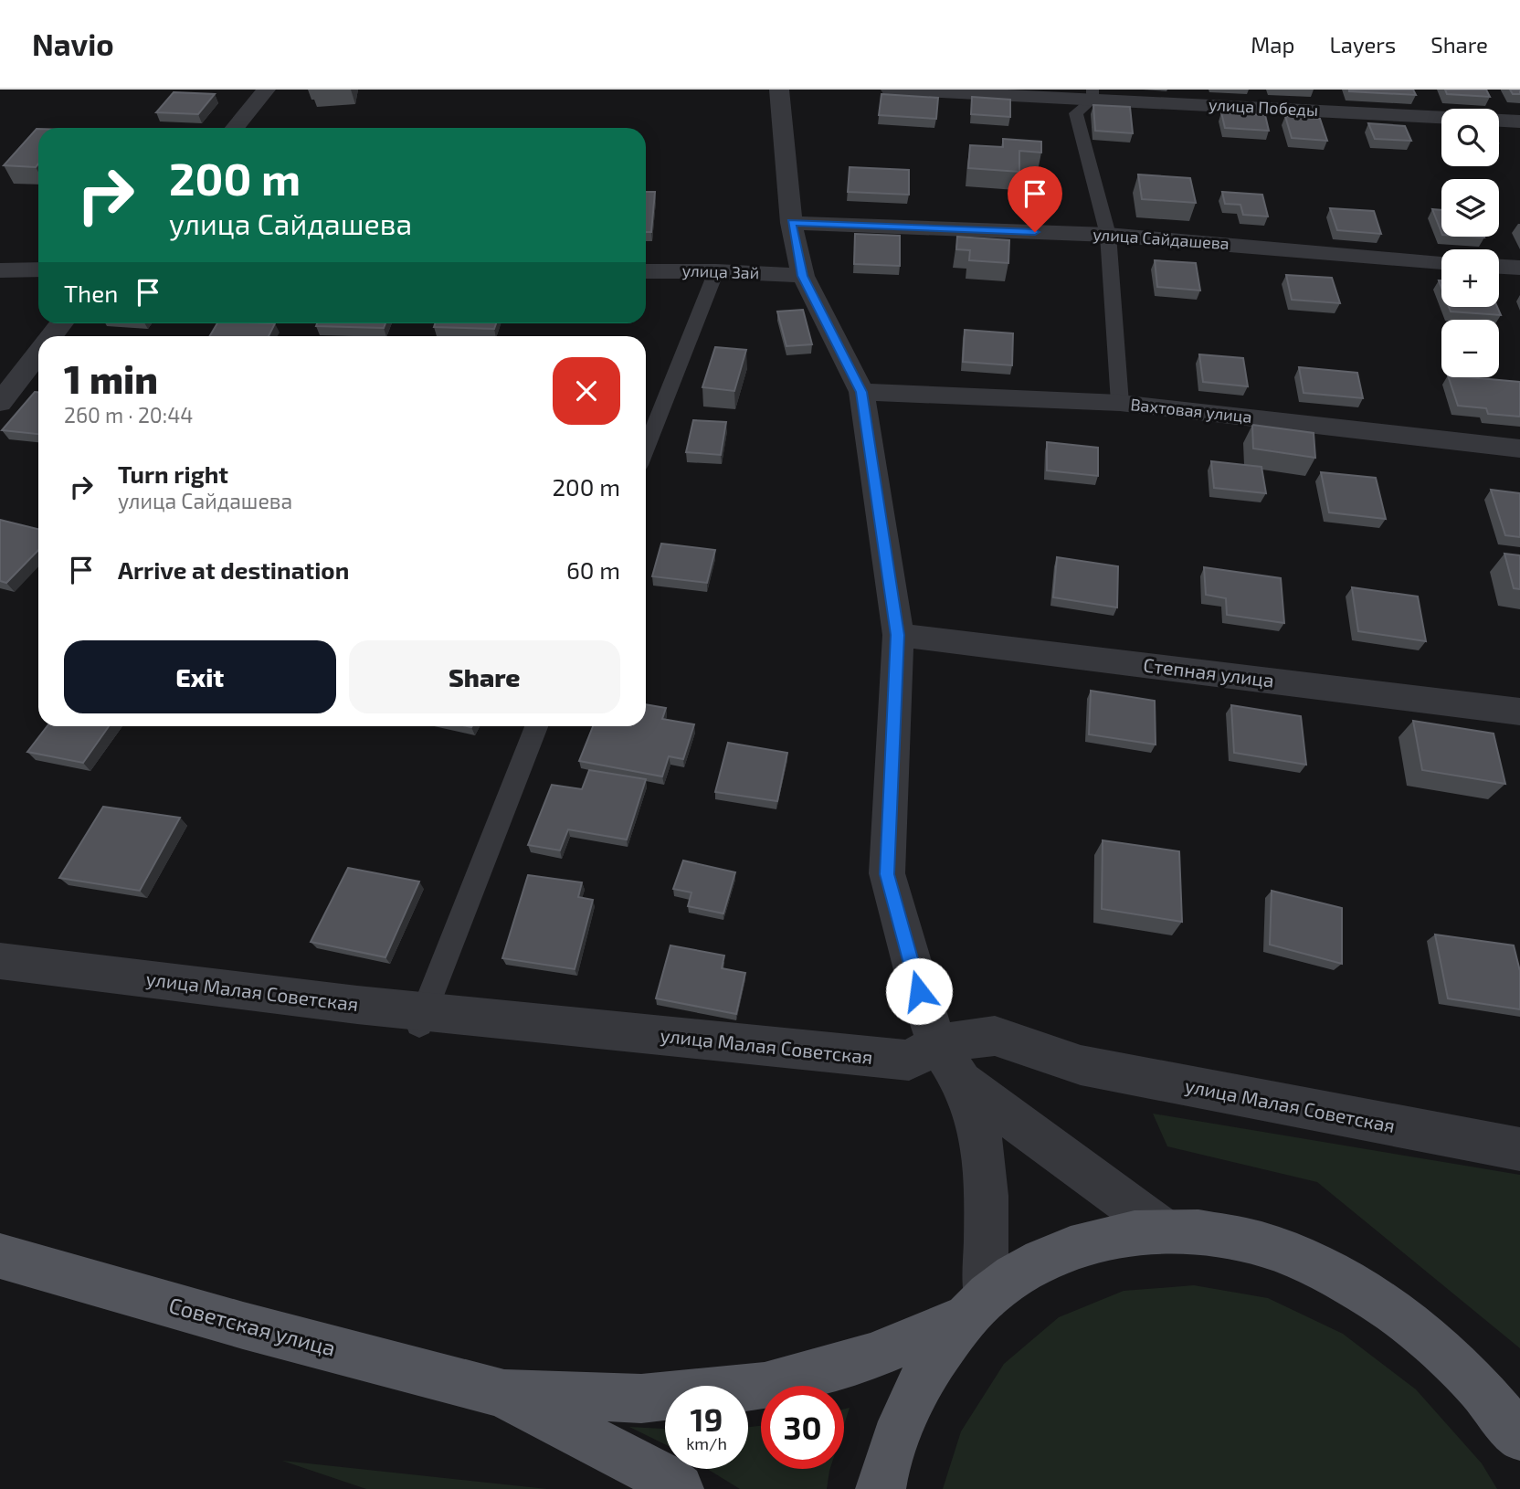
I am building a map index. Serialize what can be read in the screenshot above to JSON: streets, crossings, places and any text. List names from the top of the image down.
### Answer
{
  "streets": {
    "main road": ["Советская улица"],
    "street": [
      "улица Победы",
      "улица Сайдашева",
      "улица Зай",
      "Вахтовая улица",
      "Степная улица",
      "улица Малая Советская"
    ]
  },
  "page": {
    "header": "Navio",
    "nav": ["Map", "Layers", "Share"],
    "map_buttons": ["+", "−"],
    "turn": ["200 m", "улица Сайдашева"],
    "then": "Then",
    "heading": ["1 min", "260 m · 20:44"],
    "list": [
      {
        "name": "Turn right",
        "note": "улица Сайдашева",
        "value": "200 m"
      },
      {
        "name": "Arrive at destination",
        "value": "60 m"
      }
    ],
    "buttons": ["Exit", "Share"],
    "speed": "19 km/h",
    "limit": "30"
  }
}
